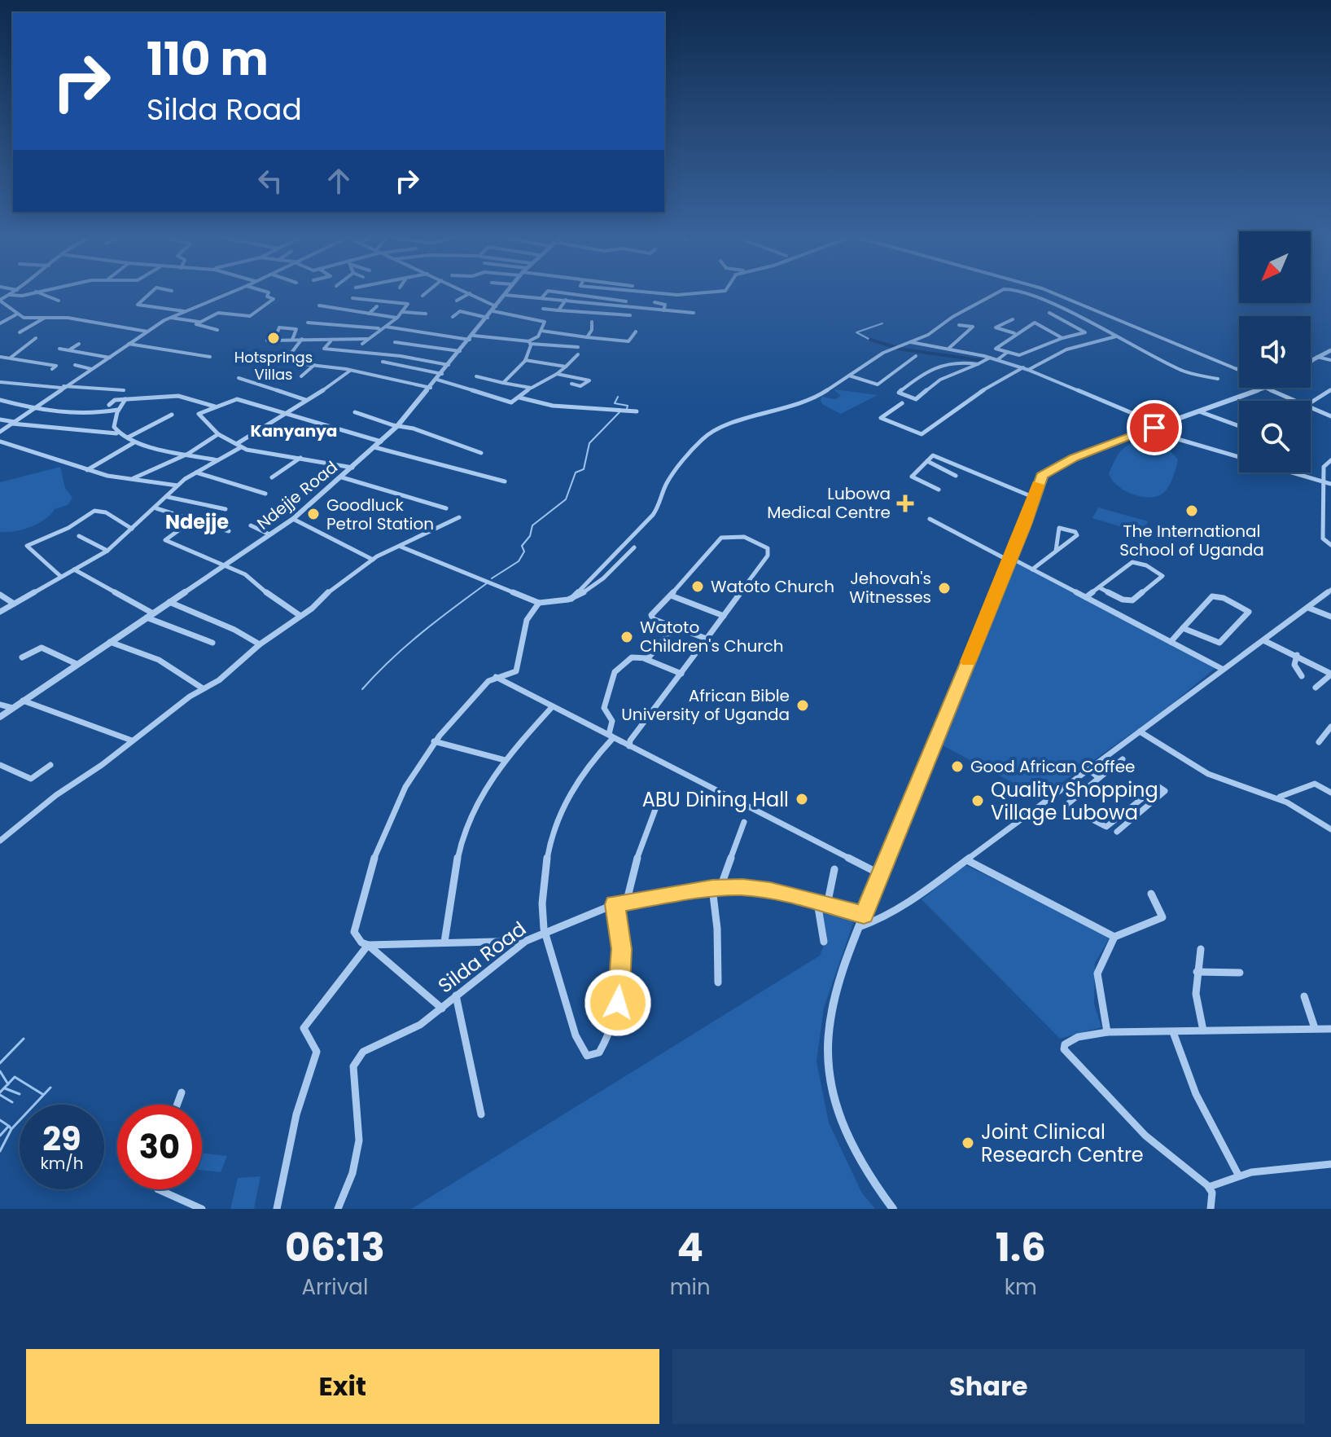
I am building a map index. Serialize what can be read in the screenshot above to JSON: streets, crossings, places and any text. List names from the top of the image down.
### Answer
{
  "streets": {
    "street": ["Ndejje Road", "Silda Road"]
  },
  "districts": ["Kanyanya", "Ndejje"],
  "places": {
    "other": [
      "Hotsprings Villas",
      "The International School of Uganda",
      "Goodluck Petrol Station",
      "Watoto Church",
      "Jehovah's Witnesses",
      "Watoto Children's Church",
      "African Bible University of Uganda",
      "Good African Coffee",
      "ABU Dining Hall",
      "Quality Shopping Village Lubowa",
      "Joint Clinical Research Centre"
    ],
    "health": ["Lubowa Medical Centre"]
  },
  "north": "bottom left",
  "page": {
    "turn": ["110 m", "Silda Road"],
    "speed": "29 km/h",
    "limit": "30",
    "eta": [
      "06:13",
      "Arrival",
      "4",
      "min",
      "1.6",
      "km"
    ],
    "buttons": ["Exit", "Share"]
  }
}
